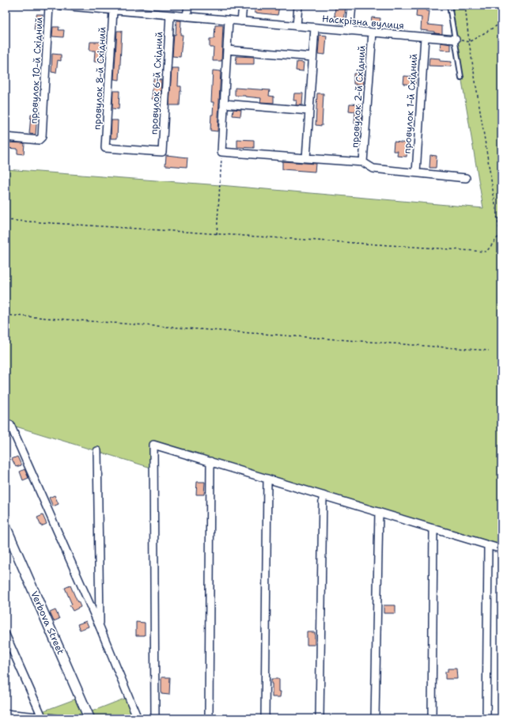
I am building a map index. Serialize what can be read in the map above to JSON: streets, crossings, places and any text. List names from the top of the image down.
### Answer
{
  "streets": {
    "street": [
      "Наскрізна вулиця",
      "провулок 10-й Східний",
      "провулок 8-й Східний",
      "провулок 6-й Східний",
      "провулок 2-й Східний",
      "провулок 1-й Східний",
      "Verbova Street"
    ]
  },
  "crossings": [
    ["Наскрізна вулиця", "провулок 8-й Східний"],
    ["Наскрізна вулиця", "провулок 6-й Східний"],
    ["Наскрізна вулиця", "провулок 2-й Східний"],
    ["Наскрізна вулиця", "провулок 1-й Східний"],
    ["провулок 8-й Східний", "провулок 6-й Східний"]
  ]
}
